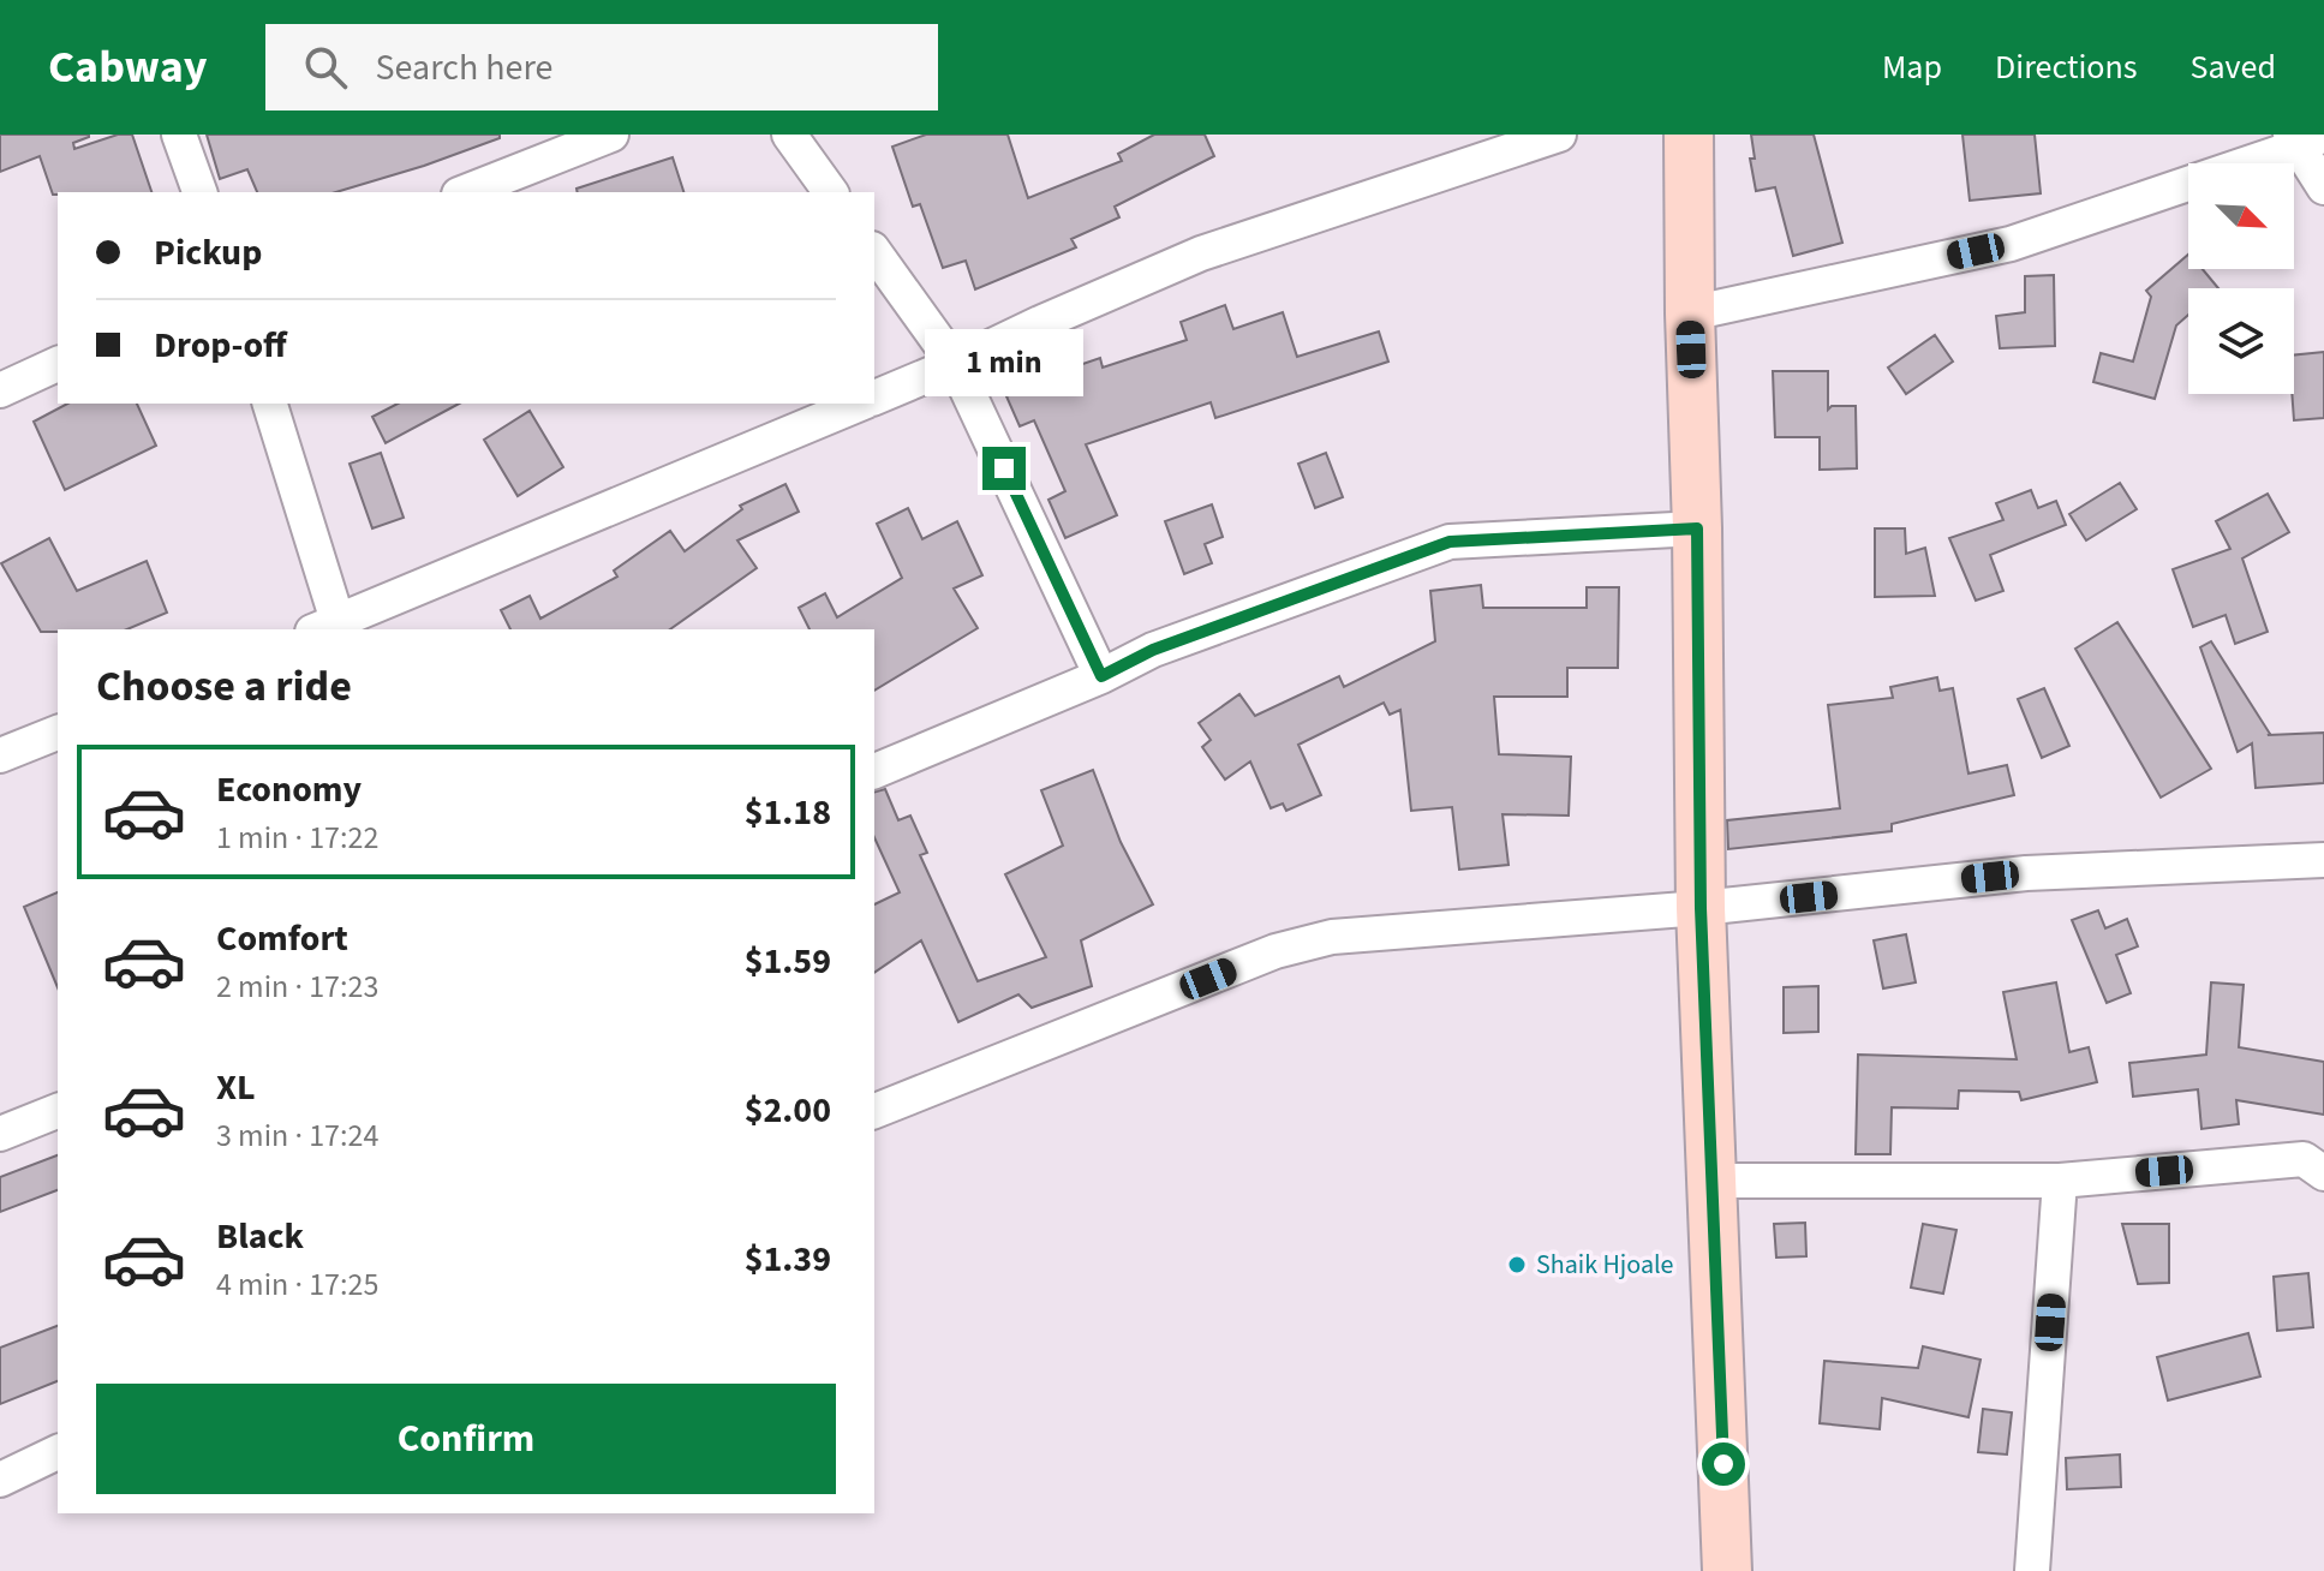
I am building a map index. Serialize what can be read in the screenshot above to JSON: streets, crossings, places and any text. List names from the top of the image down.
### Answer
{
  "places": ["Shaik Hjoale"],
  "north": "bottom right",
  "page": {
    "header": "Cabway",
    "search": "Search here",
    "nav": ["Map", "Directions", "Saved"],
    "banner": ["Pickup", "Drop-off"],
    "bubble": "1 min",
    "heading": "Choose a ride",
    "list": [
      {
        "name": "Economy",
        "note": "1 min · 17:22",
        "value": "$1.18"
      },
      {
        "name": "Comfort",
        "note": "2 min · 17:23",
        "value": "$1.59"
      },
      {
        "name": "XL",
        "note": "3 min · 17:24",
        "value": "$2.00"
      },
      {
        "name": "Black",
        "note": "4 min · 17:25",
        "value": "$1.39"
      }
    ],
    "buttons": "Confirm"
  }
}
